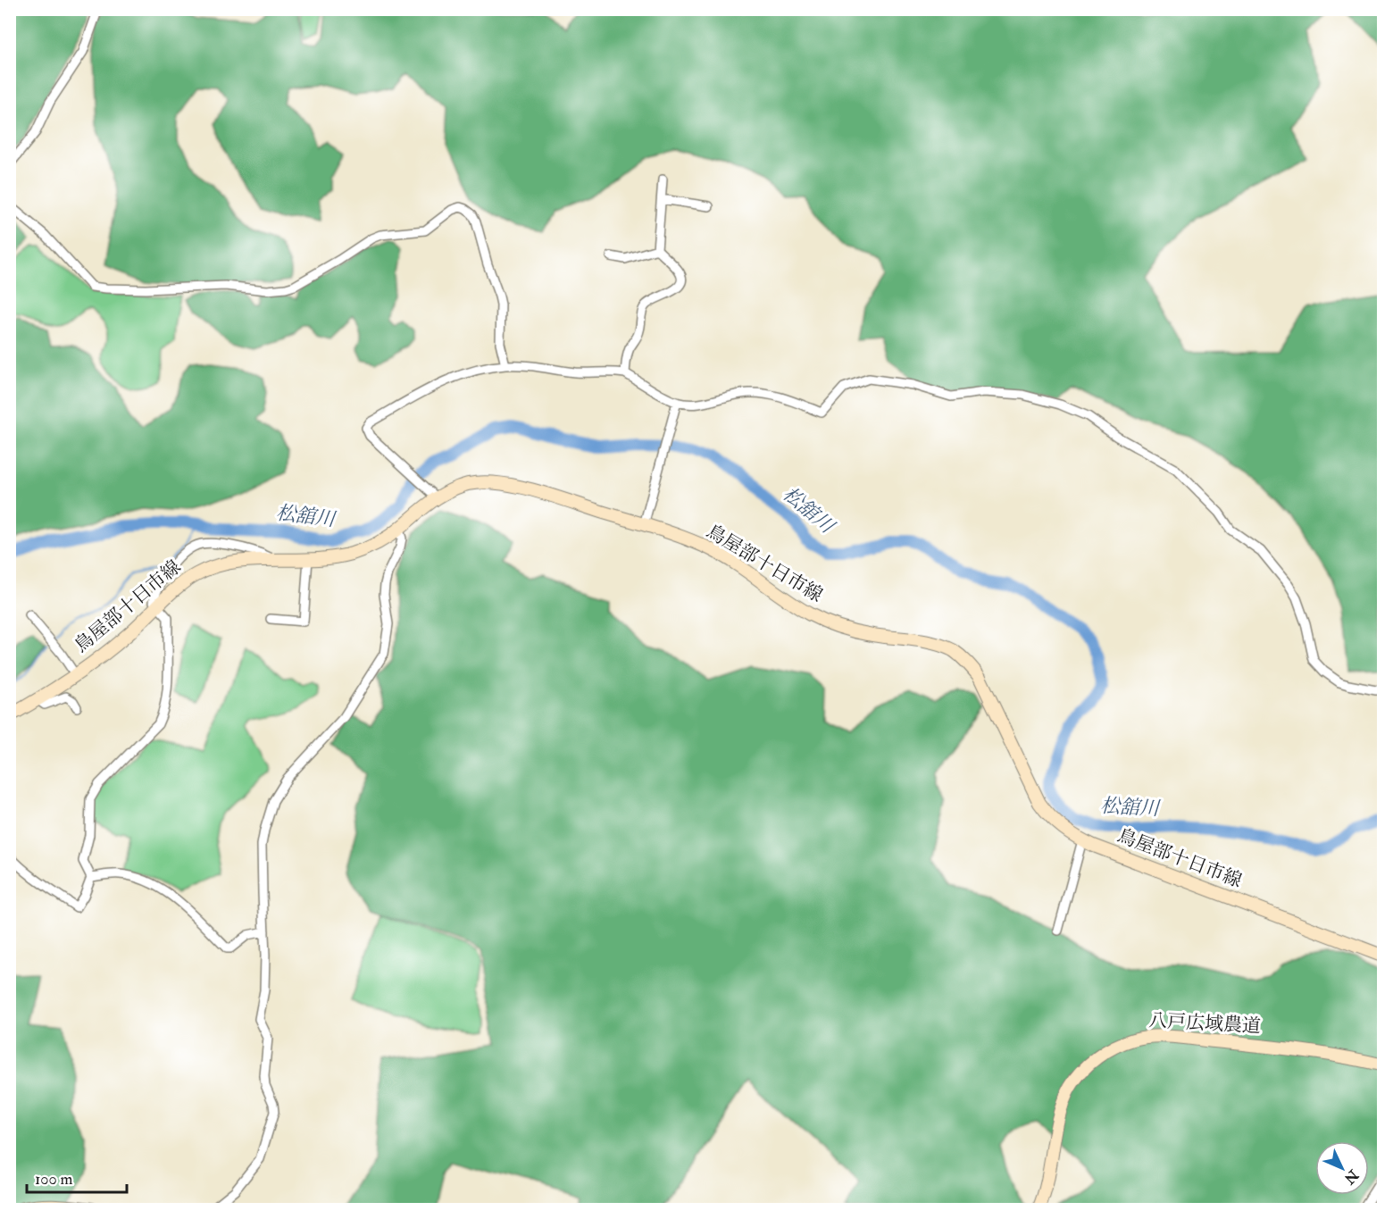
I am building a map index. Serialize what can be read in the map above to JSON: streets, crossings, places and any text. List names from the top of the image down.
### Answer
{
  "streets": {
    "main road": ["鳥屋部十日市線", "八戸広域農道"]
  },
  "water": ["松舘川"],
  "scale_bar": "100 m",
  "north": "bottom right"
}
